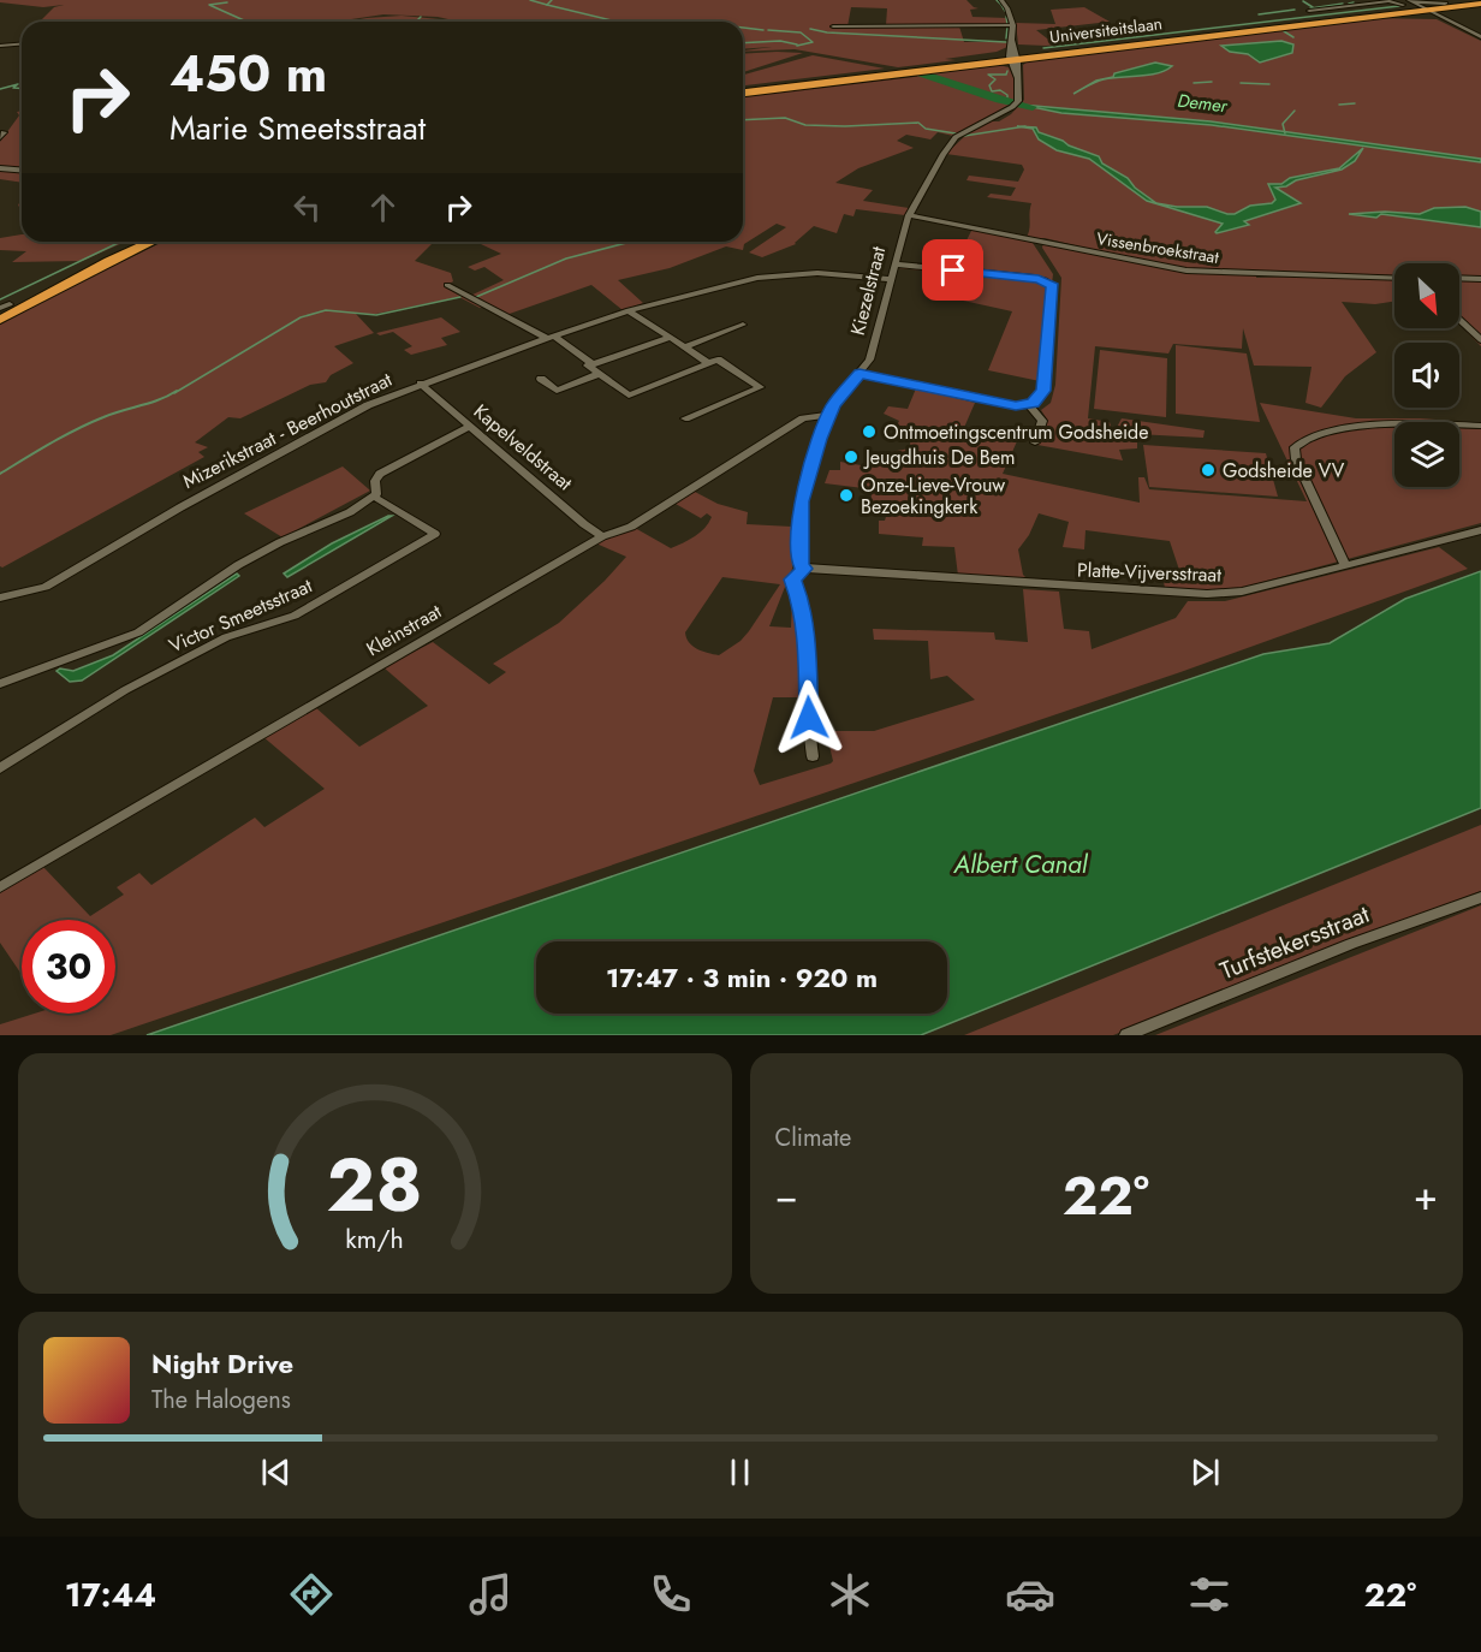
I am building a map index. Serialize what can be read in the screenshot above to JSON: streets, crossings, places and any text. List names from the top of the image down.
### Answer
{
  "streets": {
    "highway": ["Universiteitslaan"],
    "street": [
      "Vissenbroekstraat",
      "Kiezelstraat",
      "Mizerikstraat - Beerhoutstraat",
      "Kapelveldstraat",
      "Platte-Vijversstraat",
      "Victor Smeetsstraat",
      "Kleinstraat",
      "Turfstekersstraat"
    ]
  },
  "crossings": [
    ["Universiteitslaan", "Kiezelstraat"],
    ["Vissenbroekstraat", "Kiezelstraat"],
    ["Kiezelstraat", "Mizerikstraat - Beerhoutstraat"],
    ["Kiezelstraat", "Platte-Vijversstraat"],
    ["Kiezelstraat", "Kleinstraat"],
    ["Mizerikstraat - Beerhoutstraat", "Kapelveldstraat"],
    ["Kapelveldstraat", "Victor Smeetsstraat"],
    ["Kapelveldstraat", "Kleinstraat"]
  ],
  "water": ["Demer", "Albert Canal"],
  "places": [
    "Ontmoetingscentrum Godsheide",
    "Jeugdhuis De Bem",
    "Godsheide VV",
    "Onze-Lieve-Vrouw Bezoekingkerk"
  ],
  "north": "bottom right",
  "page": {
    "turn": ["450 m", "Marie Smeetsstraat"],
    "limit": "30",
    "trip": "17:47 · 3 min · 920 m",
    "tile": "Climate",
    "heat": ["−", "22°", "+"],
    "song": ["Night Drive", "The Halogens"],
    "tabs": ["17:44", "22°"],
    "gauge": ["28", "km/h"]
  }
}
